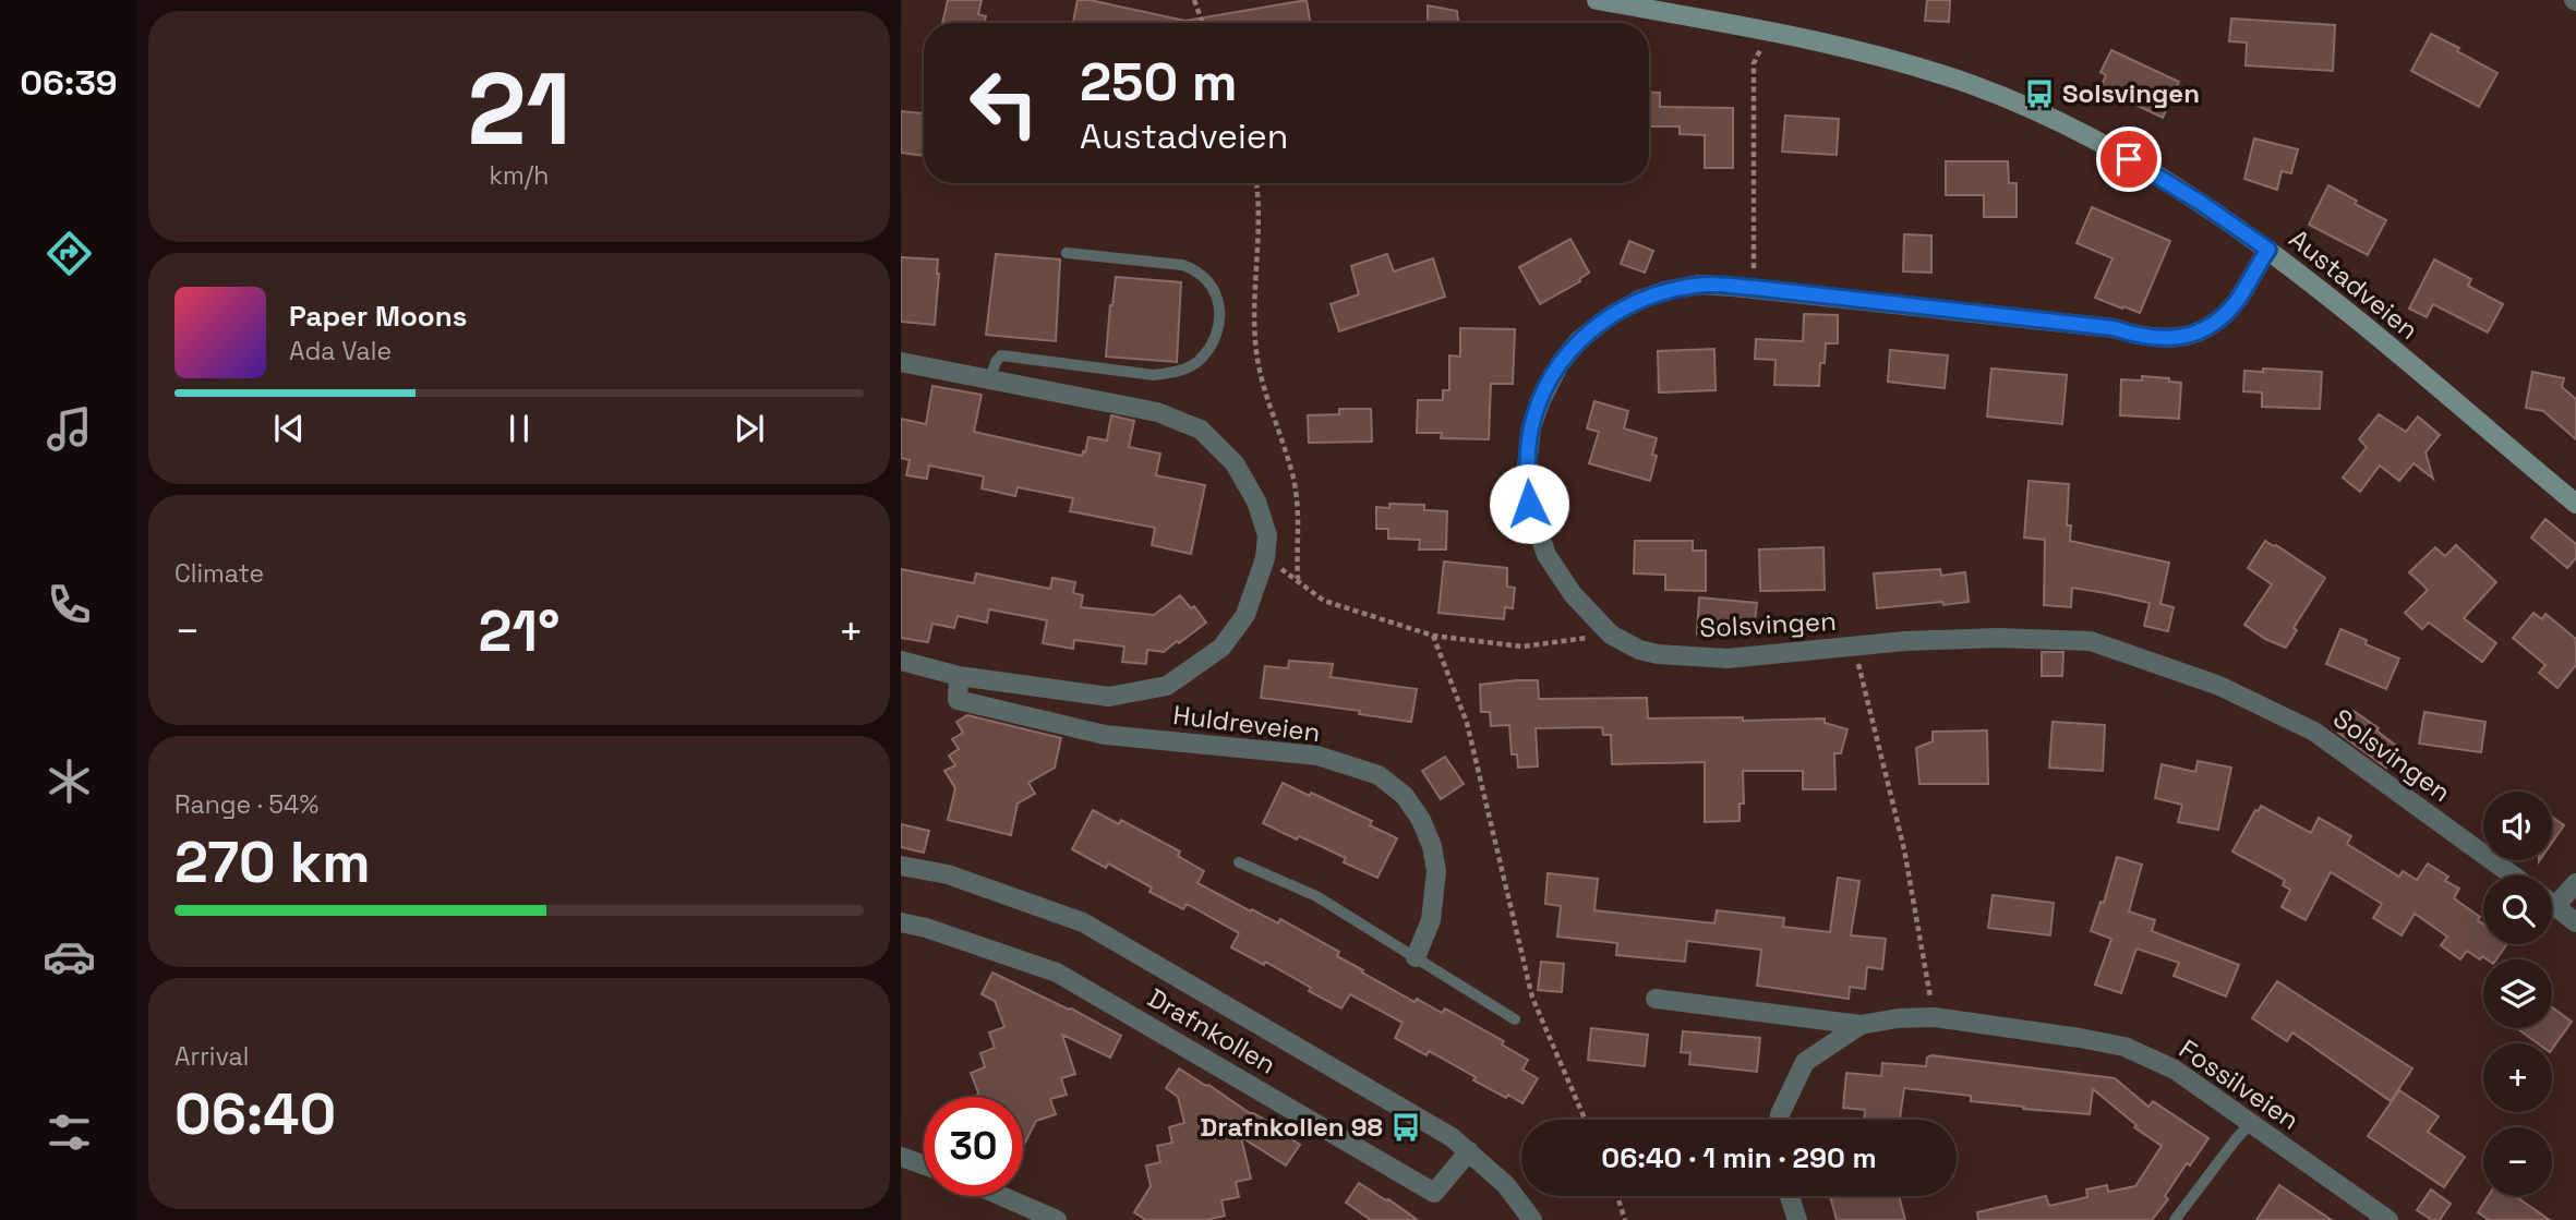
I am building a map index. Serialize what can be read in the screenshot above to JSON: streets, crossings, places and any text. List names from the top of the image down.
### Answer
{
  "streets": {
    "main road": ["Austadveien"],
    "street": [
      "Solsvingen",
      "Huldreveien",
      "Drafnkollen",
      "Fossilveien"
    ]
  },
  "crossings": [
    ["Austadveien", "Solsvingen"]
  ],
  "places": {
    "bus stop": ["Solsvingen", "Drafnkollen 98"]
  },
  "page": {
    "tabs": "06:39",
    "tile": [
      ["21", "km/h"],
      "Climate",
      ["Range · 54%", "270 km"],
      ["Arrival", "06:40"]
    ],
    "turn": ["250 m", "Austadveien"],
    "song": ["Paper Moons", "Ada Vale"],
    "heat": ["−", "21°", "+"],
    "map_buttons": ["+", "−"],
    "limit": "30",
    "trip": "06:40 · 1 min · 290 m"
  }
}
